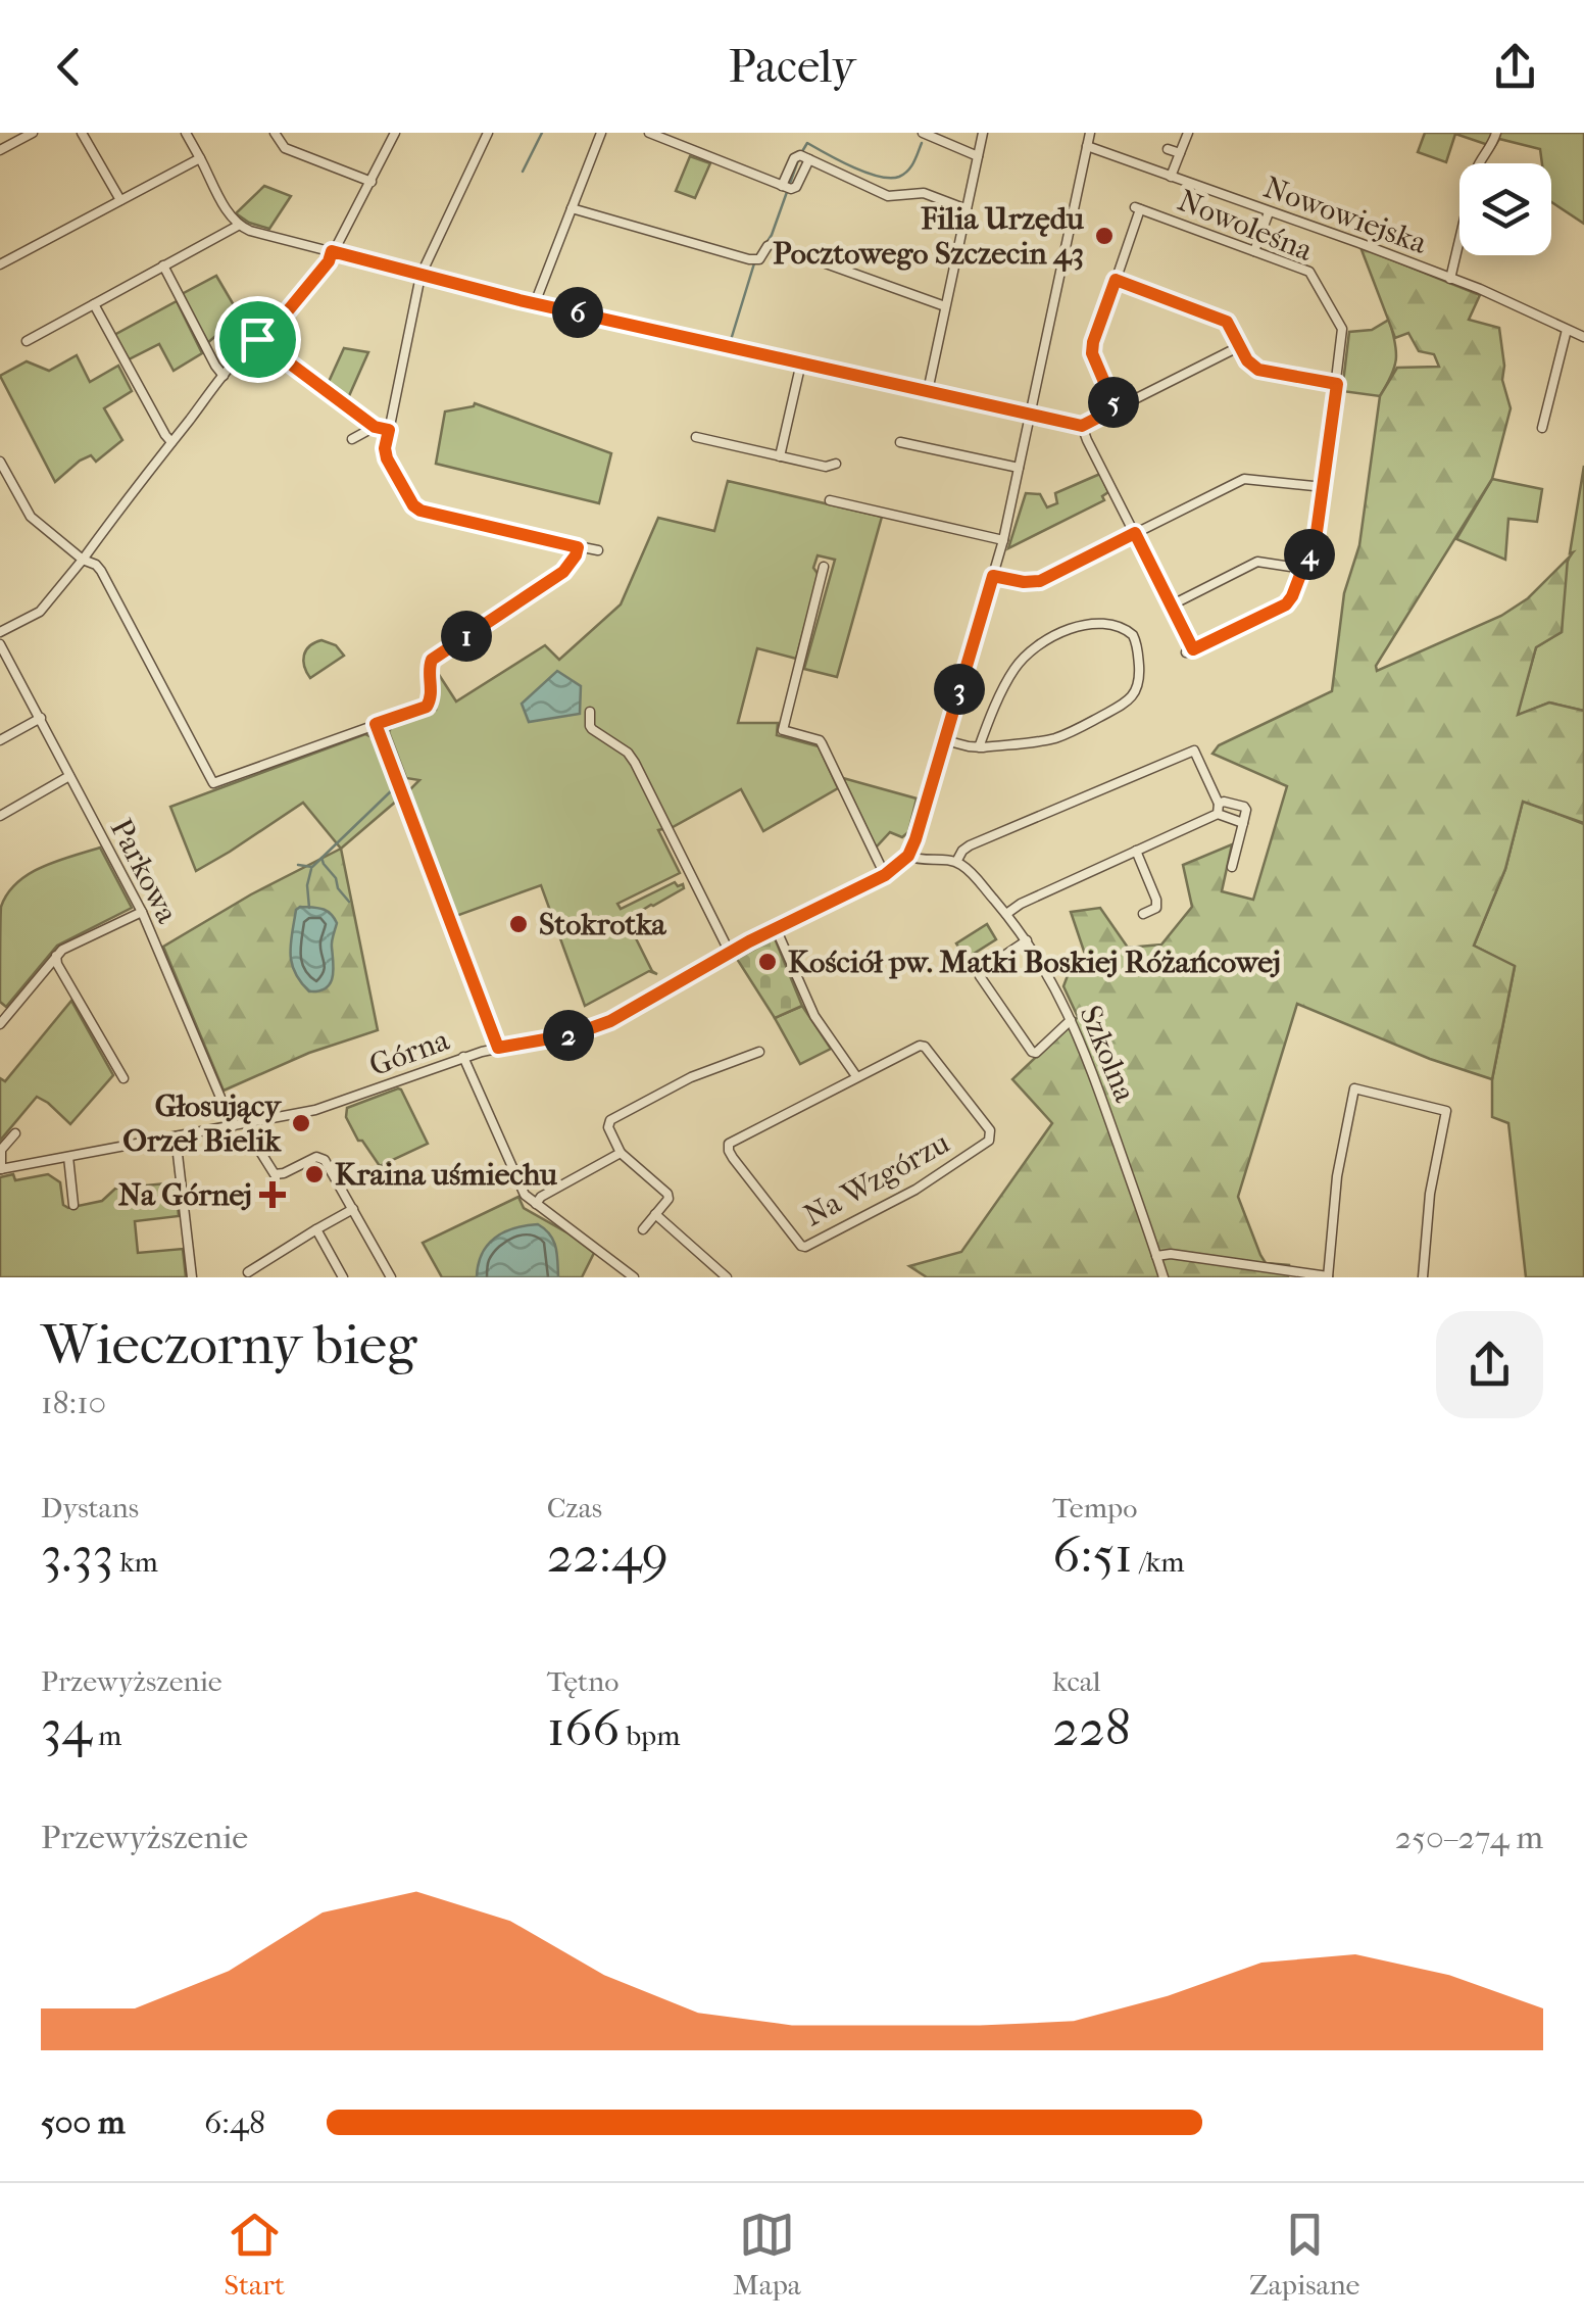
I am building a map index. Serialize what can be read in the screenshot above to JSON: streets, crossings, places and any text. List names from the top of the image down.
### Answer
{
  "streets": {
    "street": [
      "Nowowiejska",
      "Nowoleśna",
      "Parkowa",
      "Górna",
      "Szkolna",
      "Na Wzgórzu"
    ]
  },
  "crossings": [
    ["Parkowa", "Górna"]
  ],
  "places": {
    "other": [
      "Filia Urzędu Pocztowego Szczecin 43",
      "Stokrotka",
      "Kościół pw. Matki Boskiej Różańcowej",
      "Głosujący Orzeł Bielik",
      "Kraina uśmiechu"
    ],
    "health": ["Na Górnej"]
  },
  "page": {
    "header": "Pacely",
    "pins": [
      "6",
      "5",
      "4",
      "1",
      "3",
      "2"
    ],
    "heading": ["Wieczorny bieg", "18:10"],
    "stats": [
      ["Dystans", "3.33 km"],
      ["Czas", "22:49"],
      ["Tempo", "6:51 /km"],
      ["Przewyższenie", "34 m"],
      ["Tętno", "166 bpm"],
      ["kcal", "228"]
    ],
    "chart": ["Przewyższenie", "250–274 m"],
    "list": [
      {
        "name": "500 m",
        "note": "6:48"
      }
    ],
    "tabs": ["Start", "Mapa", "Zapisane"]
  }
}
